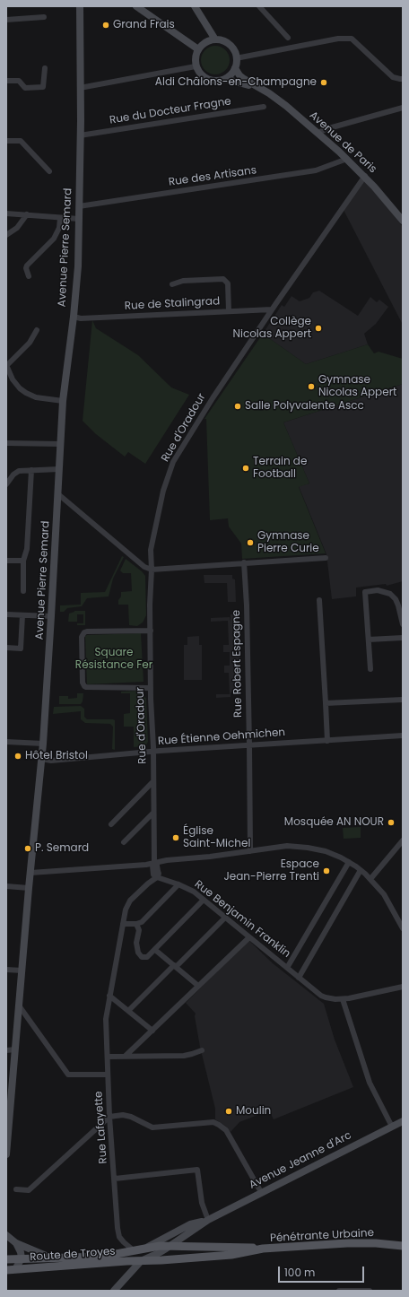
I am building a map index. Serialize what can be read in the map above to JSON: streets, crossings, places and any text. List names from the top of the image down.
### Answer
{
  "streets": {
    "main road": [
      "Avenue de Paris",
      "Avenue Pierre Semard",
      "Avenue Jeanne d'Arc",
      "Pénétrante Urbaine",
      "Route de Troyes"
    ],
    "street": [
      "Rue du Docteur Fragne",
      "Rue des Artisans",
      "Rue de Stalingrad",
      "Rue d'Oradour",
      "Rue Robert Espagne",
      "Rue Étienne Oehmichen",
      "Rue Benjamin Franklin",
      "Rue Lafayette"
    ]
  },
  "crossings": [
    ["Rue du Docteur Fragne", "Avenue Pierre Semard"],
    ["Avenue de Paris", "Rue des Artisans"],
    ["Avenue de Paris", "Rue d'Oradour"],
    ["Rue des Artisans", "Avenue Pierre Semard"],
    ["Avenue Pierre Semard", "Rue de Stalingrad"],
    ["Avenue Pierre Semard", "Rue Étienne Oehmichen"],
    ["Rue de Stalingrad", "Rue d'Oradour"],
    ["Rue d'Oradour", "Rue Étienne Oehmichen"],
    ["Rue Robert Espagne", "Rue Étienne Oehmichen"],
    ["Rue Benjamin Franklin", "Rue Lafayette"],
    ["Avenue Jeanne d'Arc", "Route de Troyes"],
    ["Pénétrante Urbaine", "Route de Troyes"]
  ],
  "parks": ["Square Résistance Fer"],
  "places": [
    "Grand Frais",
    "Aldi Châlons-en-Champagne",
    "Collège Nicolas Appert",
    "Gymnase Nicolas Appert",
    "Salle Polyvalente Ascc",
    "Terrain de Football",
    "Gymnase Pierre Curie",
    "Hôtel Bristol",
    "Mosquée AN NOUR",
    "Église Saint-Michel",
    "P. Semard",
    "Espace Jean-Pierre Trenti",
    "Moulin"
  ],
  "scale_bar": "100 m"
}
